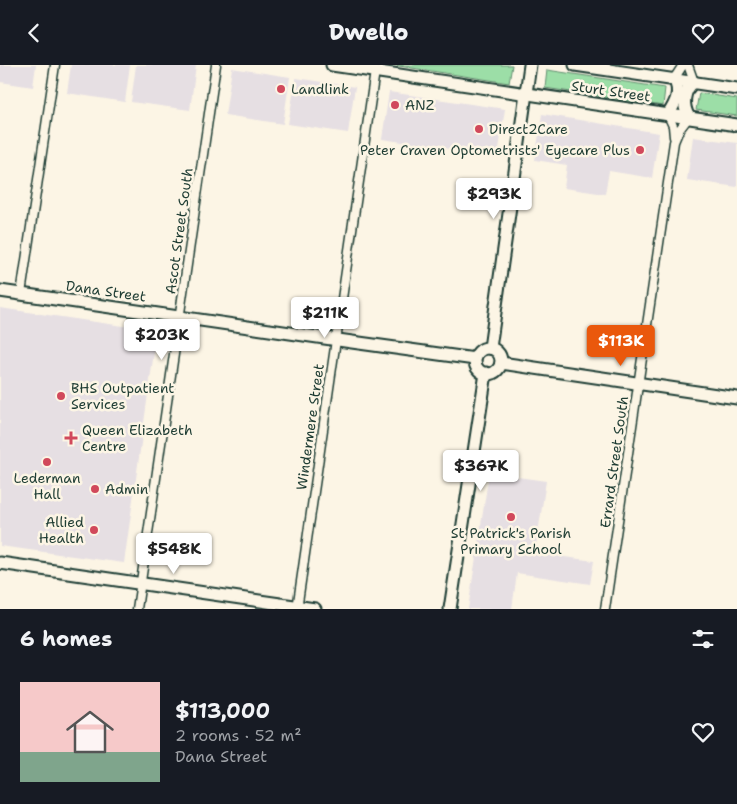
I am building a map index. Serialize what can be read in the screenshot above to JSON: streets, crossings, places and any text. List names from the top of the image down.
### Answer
{
  "streets": {
    "main road": ["Sturt Street", "Dana Street"],
    "street": ["Ascot Street South", "Windermere Street", "Errard Street South"]
  },
  "crossings": [
    ["Sturt Street", "Windermere Street"],
    ["Sturt Street", "Errard Street South"],
    ["Ascot Street South", "Dana Street"],
    ["Dana Street", "Windermere Street"]
  ],
  "places": {
    "other": [
      "Landlink",
      "ANZ",
      "Direct2Care",
      "Peter Craven Optometrists' Eyecare Plus",
      "BHS Outpatient Services",
      "Lederman Hall",
      "Admin",
      "St Patrick's Parish Primary School",
      "Allied Health"
    ],
    "health": ["Queen Elizabeth Centre"]
  },
  "page": {
    "header": "Dwello",
    "price": [
      "$293K",
      "$211K",
      "$203K",
      "$113K",
      "$367K",
      "$548K"
    ],
    "heading": "6 homes",
    "list": [
      {
        "name": "$113,000",
        "note": "2 rooms · 52 m² · Dana Street"
      }
    ]
  }
}
